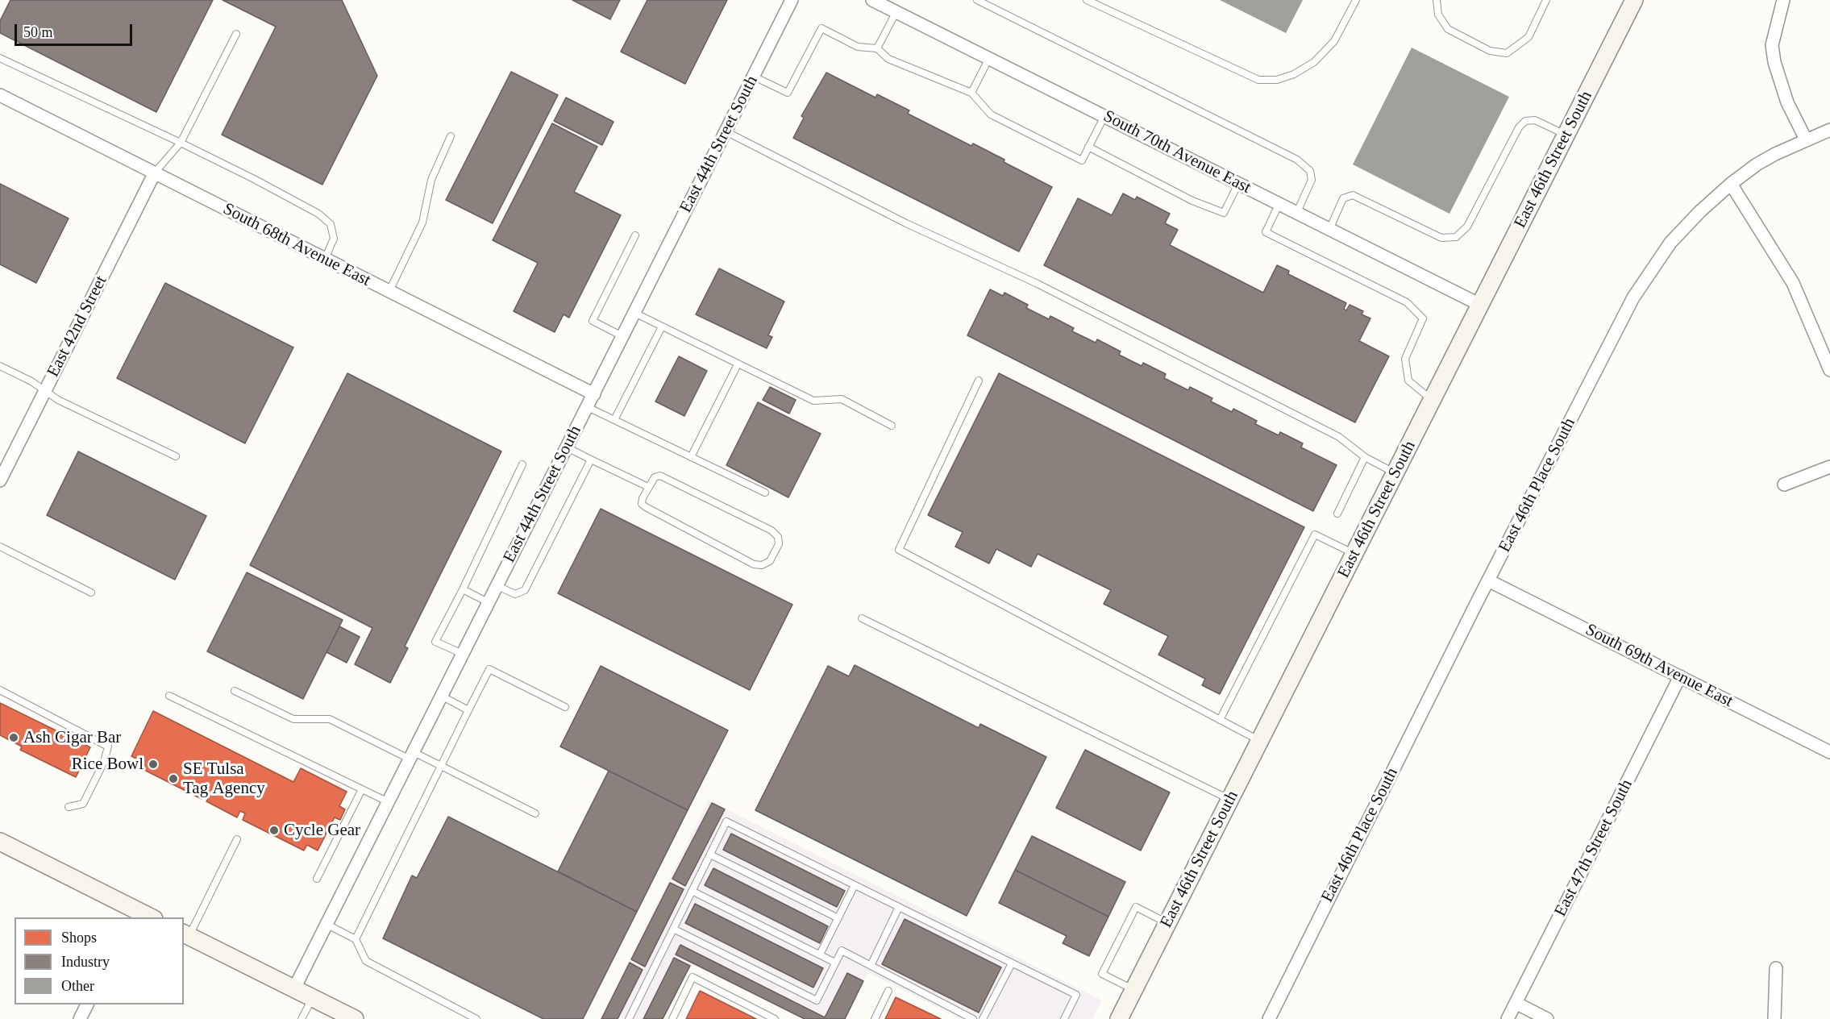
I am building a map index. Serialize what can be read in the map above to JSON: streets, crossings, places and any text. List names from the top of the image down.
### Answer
{
  "streets": {
    "street": [
      "East 44th Street South",
      "South 70th Avenue East",
      "East 46th Street South",
      "South 68th Avenue East",
      "East 42nd Street",
      "East 46th Place South",
      "South 69th Avenue East",
      "East 47th Street South"
    ]
  },
  "crossings": [
    ["East 44th Street South", "South 68th Avenue East"],
    ["South 70th Avenue East", "East 46th Street South"],
    ["South 68th Avenue East", "East 42nd Street"],
    ["East 46th Place South", "South 69th Avenue East"],
    ["South 69th Avenue East", "East 47th Street South"]
  ],
  "places": [
    "Ash Cigar Bar",
    "Rice Bowl",
    "SE Tulsa Tag Agency",
    "Cycle Gear"
  ],
  "legend": ["Shops", "Industry", "Other"],
  "scale_bar": "50 m"
}
